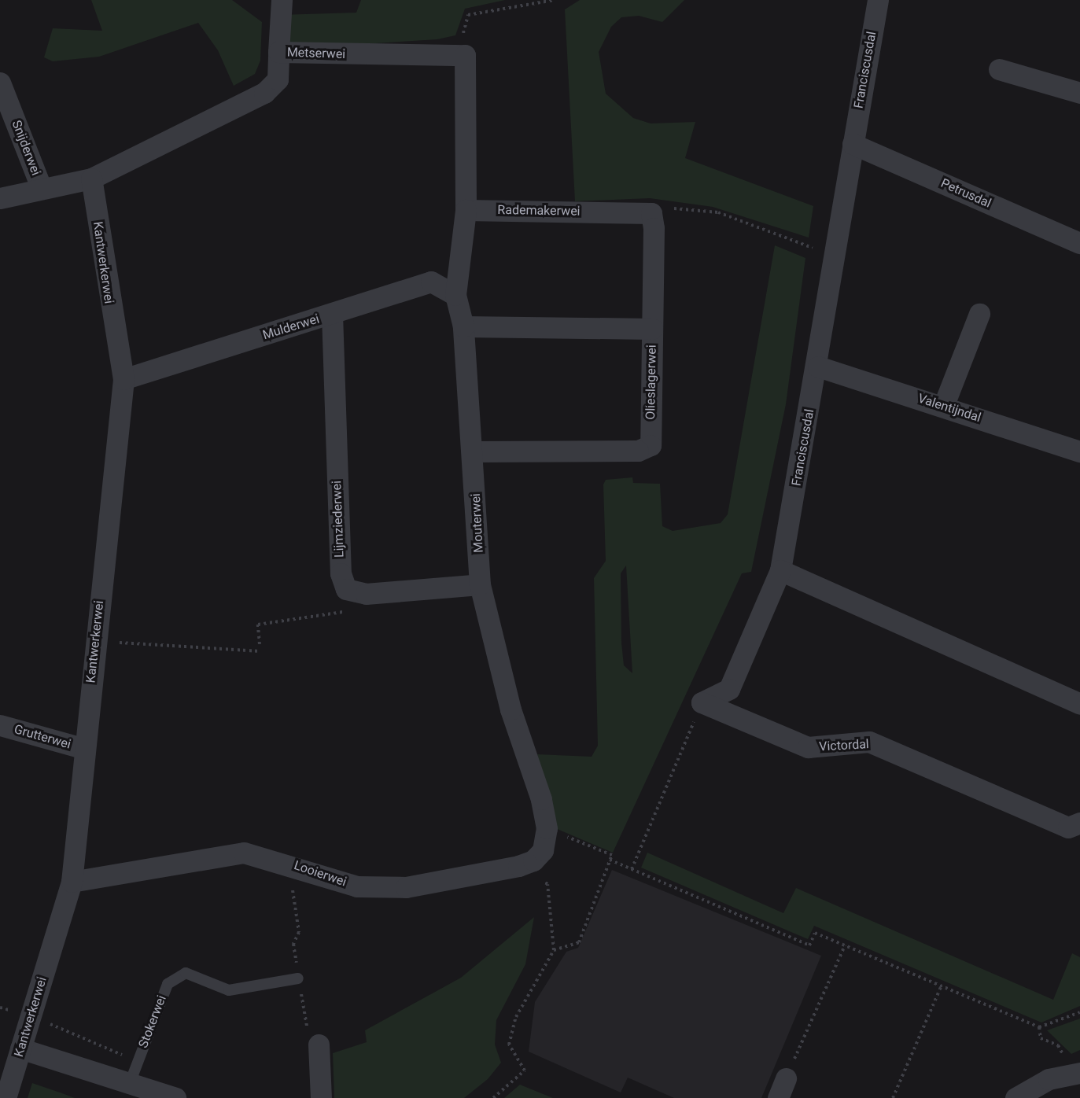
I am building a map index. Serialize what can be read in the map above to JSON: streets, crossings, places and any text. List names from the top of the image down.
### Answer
{
  "streets": {
    "street": [
      "Metserwei",
      "Franciscusdal",
      "Snijderwei",
      "Petrusdal",
      "Rademakerwei",
      "Kantwerkerwei",
      "Mulderwei",
      "Olieslagerwei",
      "Valentijndal",
      "Lijmziederwei",
      "Mouterwei",
      "Grutterwei",
      "Victordal",
      "Looierwei"
    ],
    "lane": ["Stokerwei"]
  },
  "crossings": [
    ["Metserwei", "Snijderwei"],
    ["Metserwei", "Kantwerkerwei"],
    ["Franciscusdal", "Petrusdal"],
    ["Franciscusdal", "Valentijndal"],
    ["Rademakerwei", "Mouterwei"],
    ["Kantwerkerwei", "Mulderwei"],
    ["Kantwerkerwei", "Grutterwei"],
    ["Kantwerkerwei", "Looierwei"],
    ["Mulderwei", "Lijmziederwei"],
    ["Mulderwei", "Mouterwei"],
    ["Olieslagerwei", "Mouterwei"]
  ]
}
